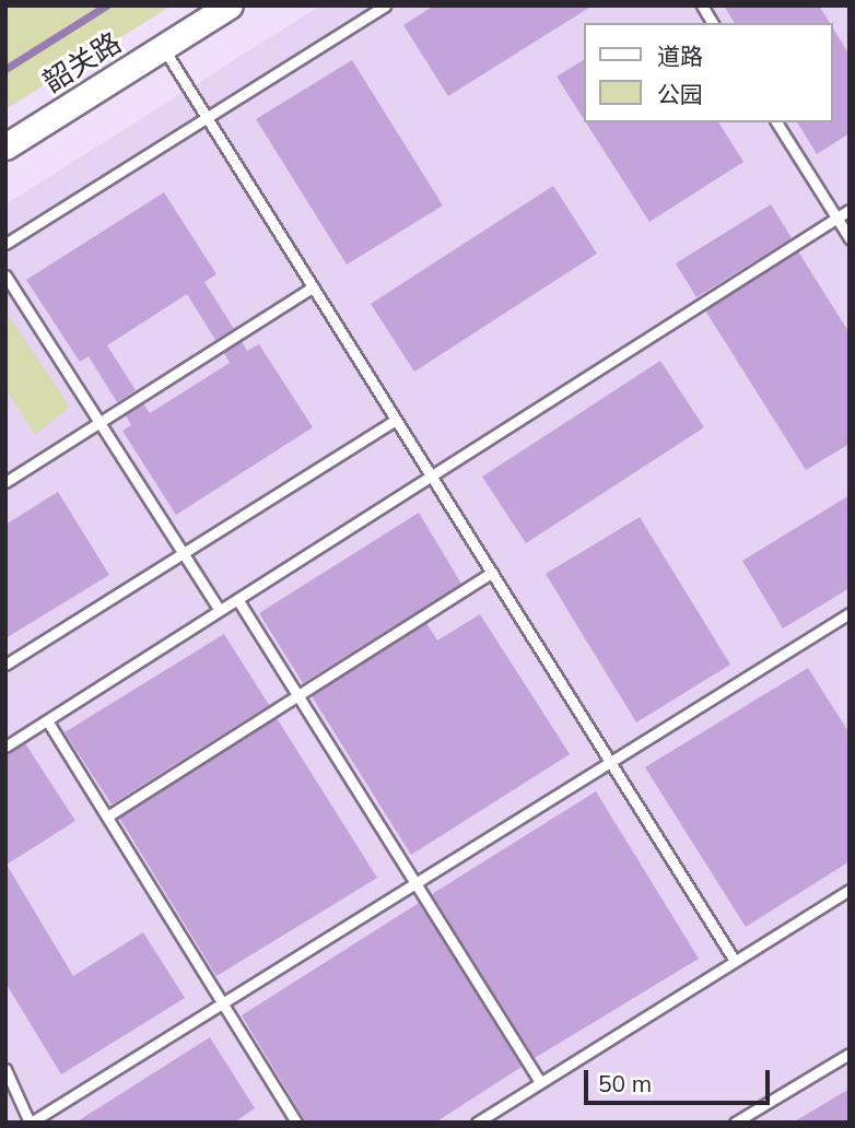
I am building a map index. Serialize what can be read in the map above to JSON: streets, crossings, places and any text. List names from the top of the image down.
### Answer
{
  "streets": {
    "street": ["韶关路"]
  },
  "legend": ["道路", "公园"],
  "scale_bar": "50 m"
}
